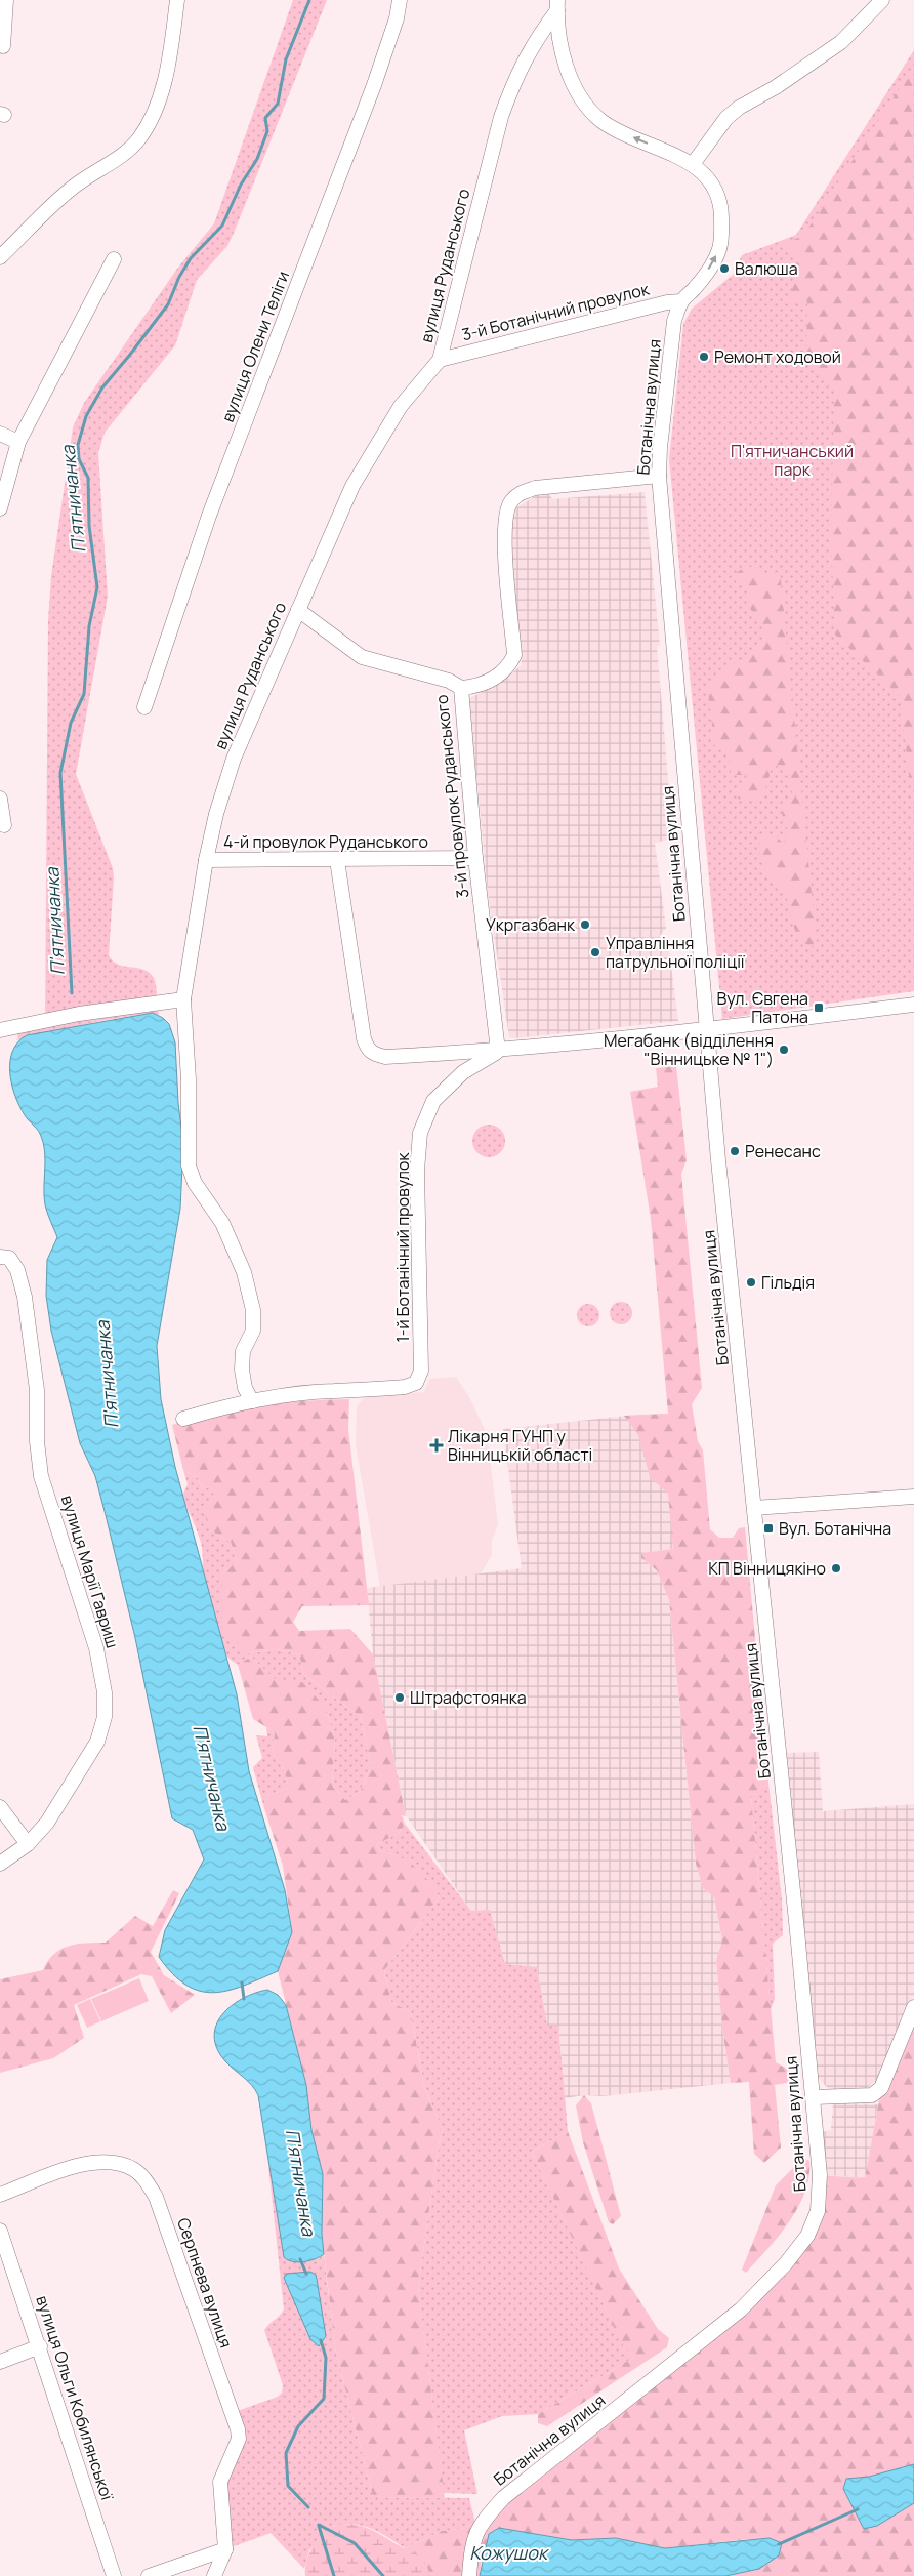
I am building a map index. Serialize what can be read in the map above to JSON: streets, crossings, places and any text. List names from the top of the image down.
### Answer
{
  "streets": {
    "street": [
      "вулиця Руданського",
      "3-й Ботанічний провулок",
      "вулиця Олени Теліги",
      "Ботанічна вулиця",
      "3-й провулок Руданського",
      "4-й провулок Руданського",
      "1-й Ботанічний провулок",
      "вулиця Марії Гавриш",
      "Серпнева вулиця",
      "вулиця Ольги Кобилянської"
    ]
  },
  "crossings": [
    ["вулиця Руданського", "3-й Ботанічний провулок"],
    ["вулиця Руданського", "Ботанічна вулиця"],
    ["вулиця Руданського", "3-й провулок Руданського"],
    ["вулиця Руданського", "4-й провулок Руданського"],
    ["вулиця Руданського", "1-й Ботанічний провулок"],
    ["3-й Ботанічний провулок", "Ботанічна вулиця"],
    ["Ботанічна вулиця", "1-й Ботанічний провулок"],
    ["3-й провулок Руданського", "4-й провулок Руданського"],
    ["3-й провулок Руданського", "1-й Ботанічний провулок"],
    ["4-й провулок Руданського", "1-й Ботанічний провулок"]
  ],
  "water": ["П'ятничанка", "Кожушок"],
  "parks": ["П'ятничанський парк"],
  "places": {
    "other": [
      "Валюша",
      "Ремонт ходовой",
      "Укргазбанк",
      "Управління патрульної поліції",
      "Мегабанк (відділення \"Вінницьке № 1\")",
      "Ренесанс",
      "Гільдія",
      "КП Вінницякіно",
      "Штрафстоянка"
    ],
    "transit": ["Вул. Євгена Патона", "Вул. Ботанічна"],
    "health": ["Лікарня ГУНП у Вінницькій області"]
  }
}
